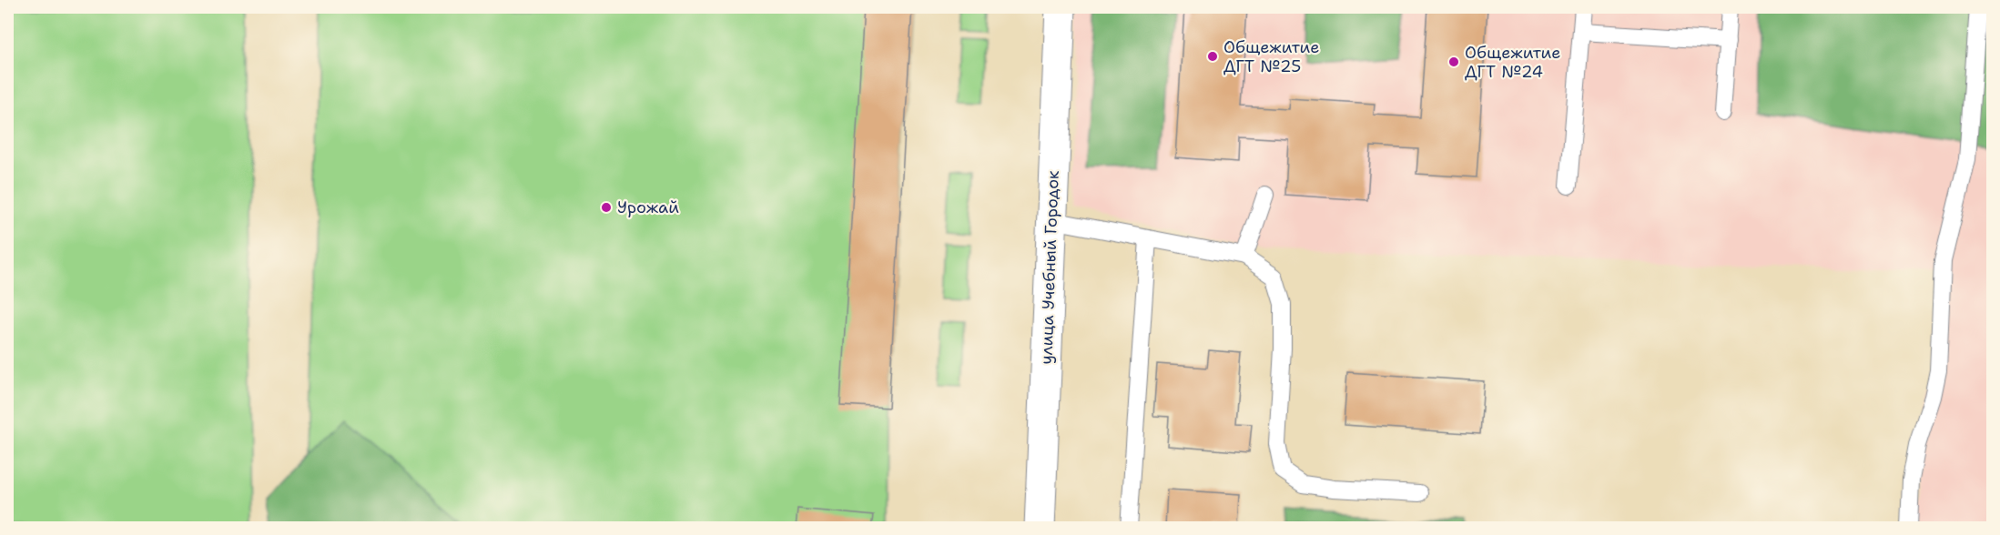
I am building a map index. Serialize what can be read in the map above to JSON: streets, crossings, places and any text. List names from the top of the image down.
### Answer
{
  "streets": {
    "street": ["улица Учебный Городок"]
  },
  "places": ["Общежитие ДГТ №25", "Общежитие ДГТ №24", "Урожай"]
}
